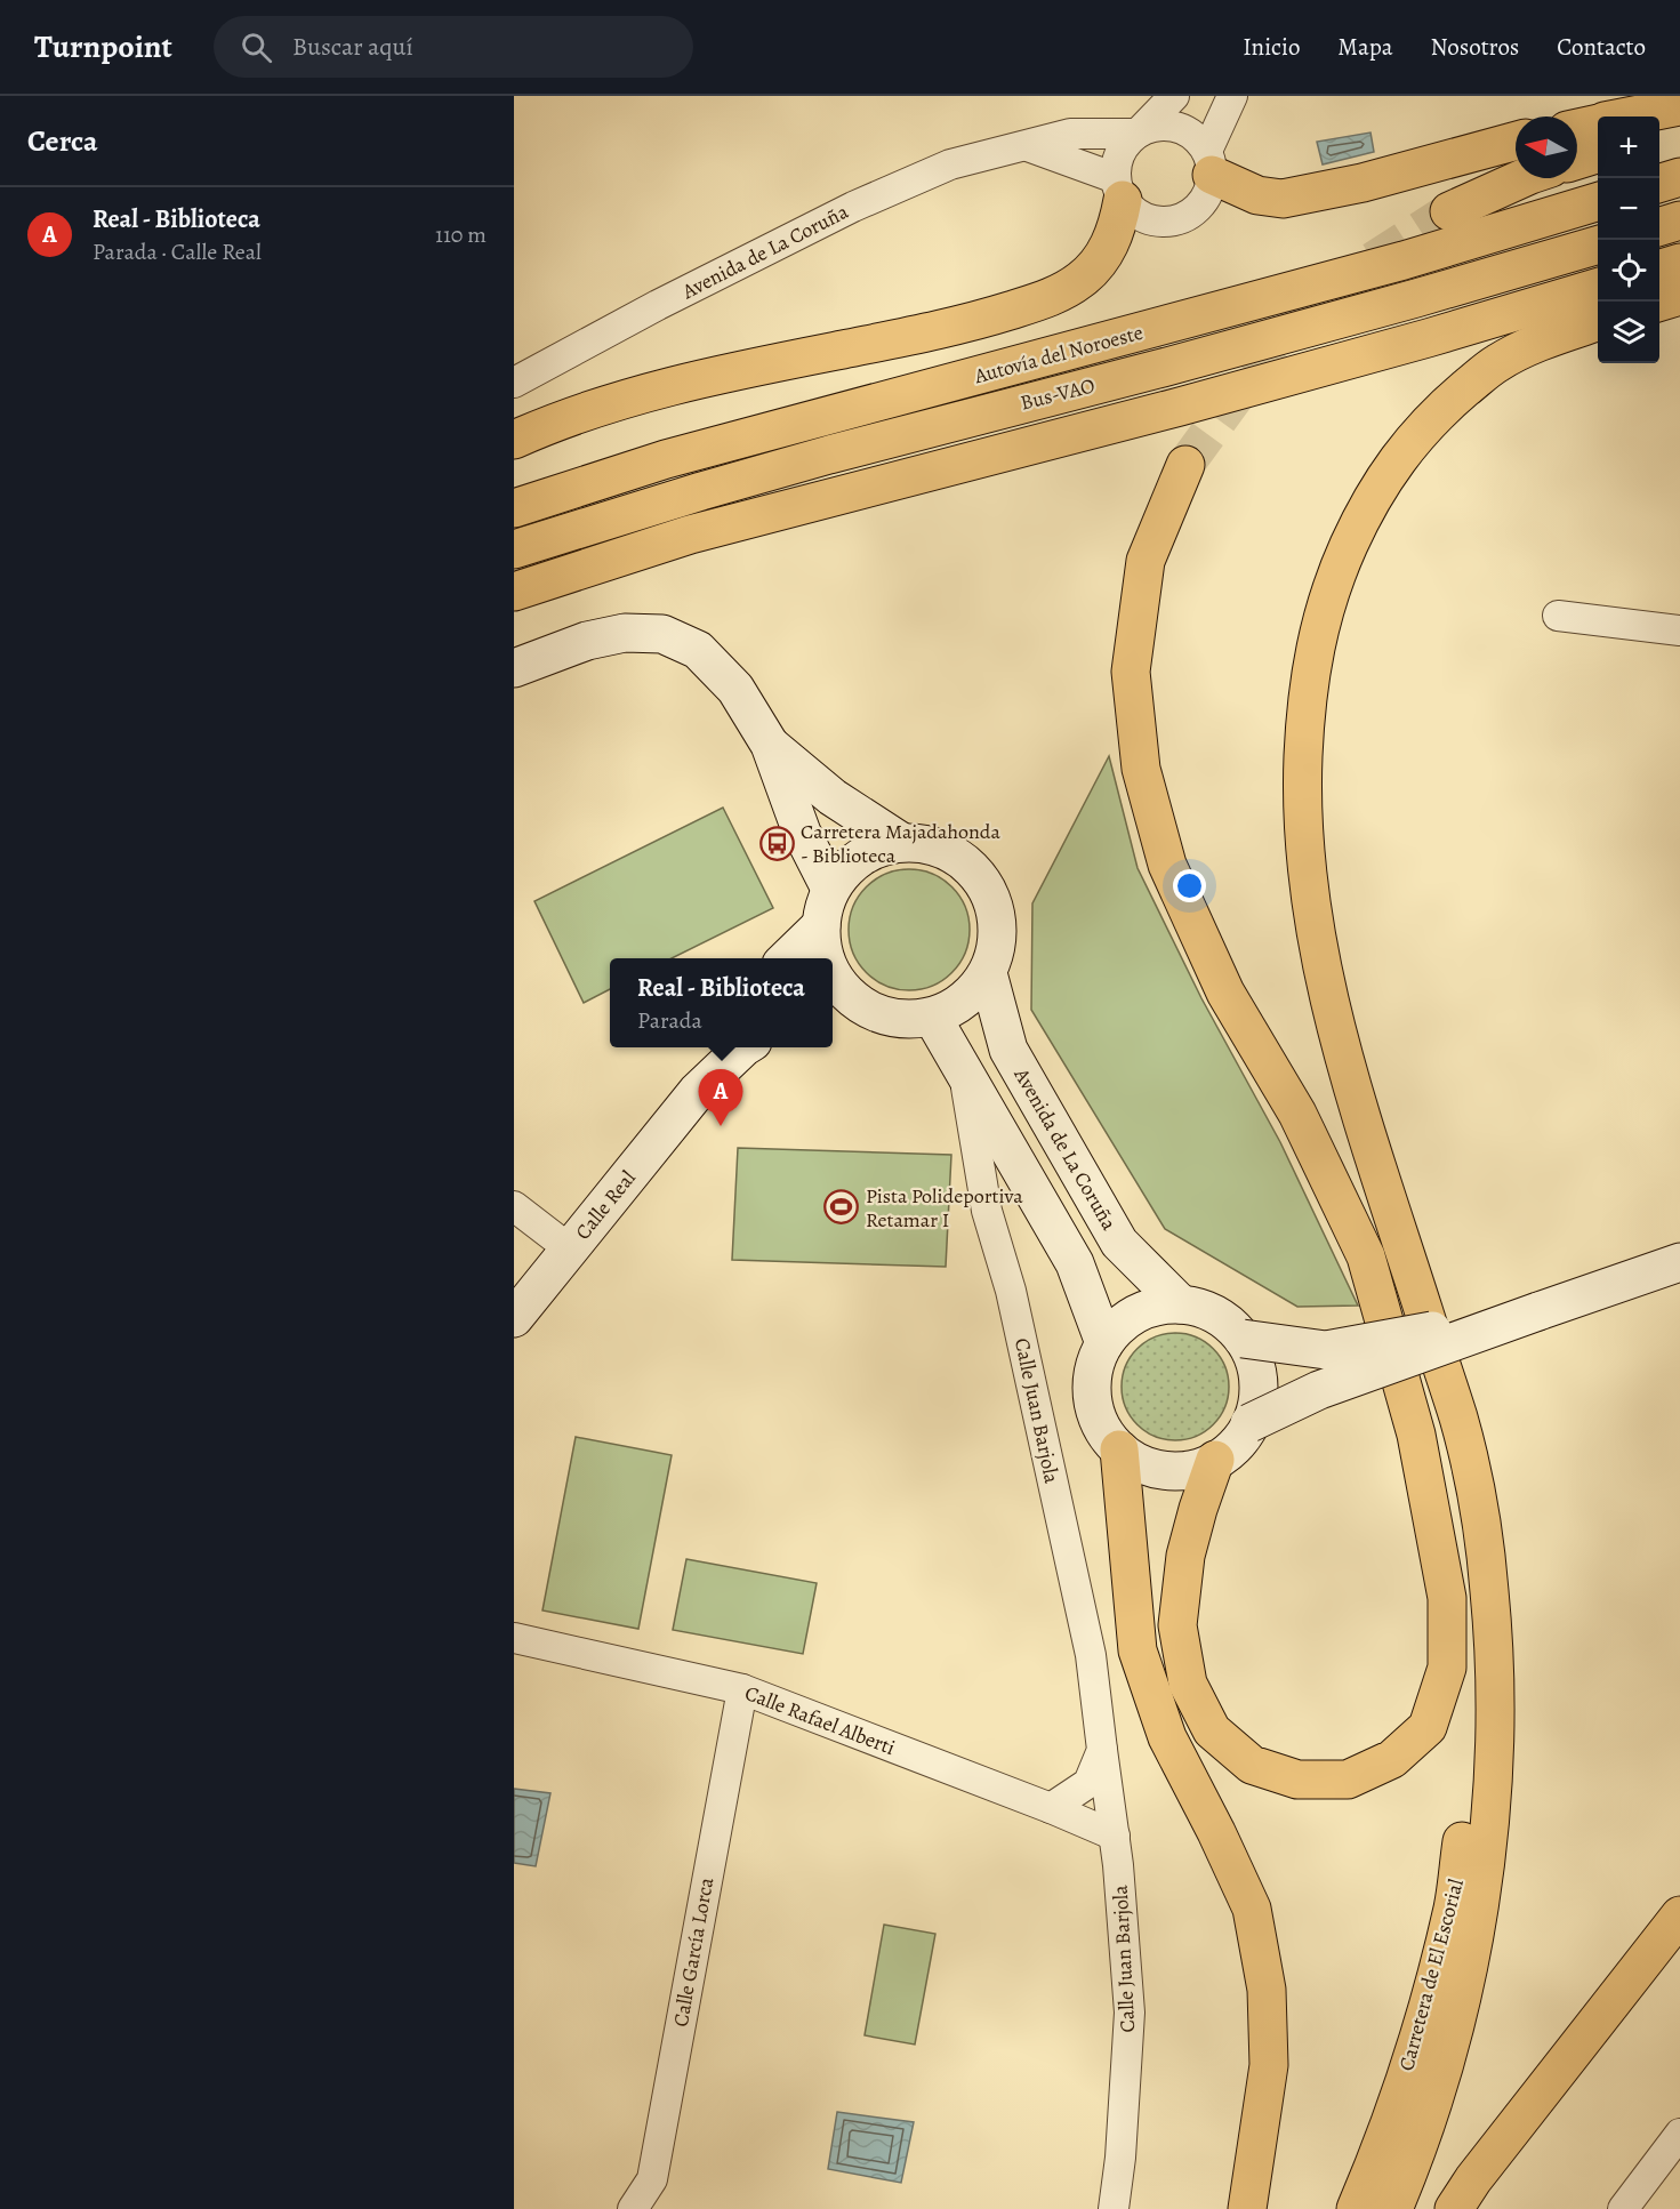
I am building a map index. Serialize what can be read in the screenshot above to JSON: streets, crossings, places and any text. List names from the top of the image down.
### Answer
{
  "streets": {
    "highway": ["Autovía del Noroeste", "Bus-VAO", "Carretera de El Escorial"],
    "street": [
      "Avenida de La Coruña",
      "Calle Real",
      "Calle Juan Barjola",
      "Calle Rafael Alberti",
      "Calle García Lorca"
    ]
  },
  "crossings": [
    ["Calle Juan Barjola", "Calle Rafael Alberti"],
    ["Calle Rafael Alberti", "Calle García Lorca"]
  ],
  "places": {
    "bus stop": ["Carretera Majadahonda - Biblioteca"],
    "sports": ["Pista Polideportiva Retamar I"]
  },
  "north": "left",
  "page": {
    "header": "Turnpoint",
    "search": "Buscar aquí",
    "nav": [
      "Inicio",
      "Mapa",
      "Nosotros",
      "Contacto"
    ],
    "heading": "Cerca",
    "map_buttons": ["+", "−"],
    "list": [
      {
        "mark": "A",
        "name": "Real - Biblioteca",
        "note": "Parada · Calle Real",
        "value": "110 m"
      }
    ],
    "popup": ["Real - Biblioteca", "Parada"],
    "pins": "A"
  }
}
